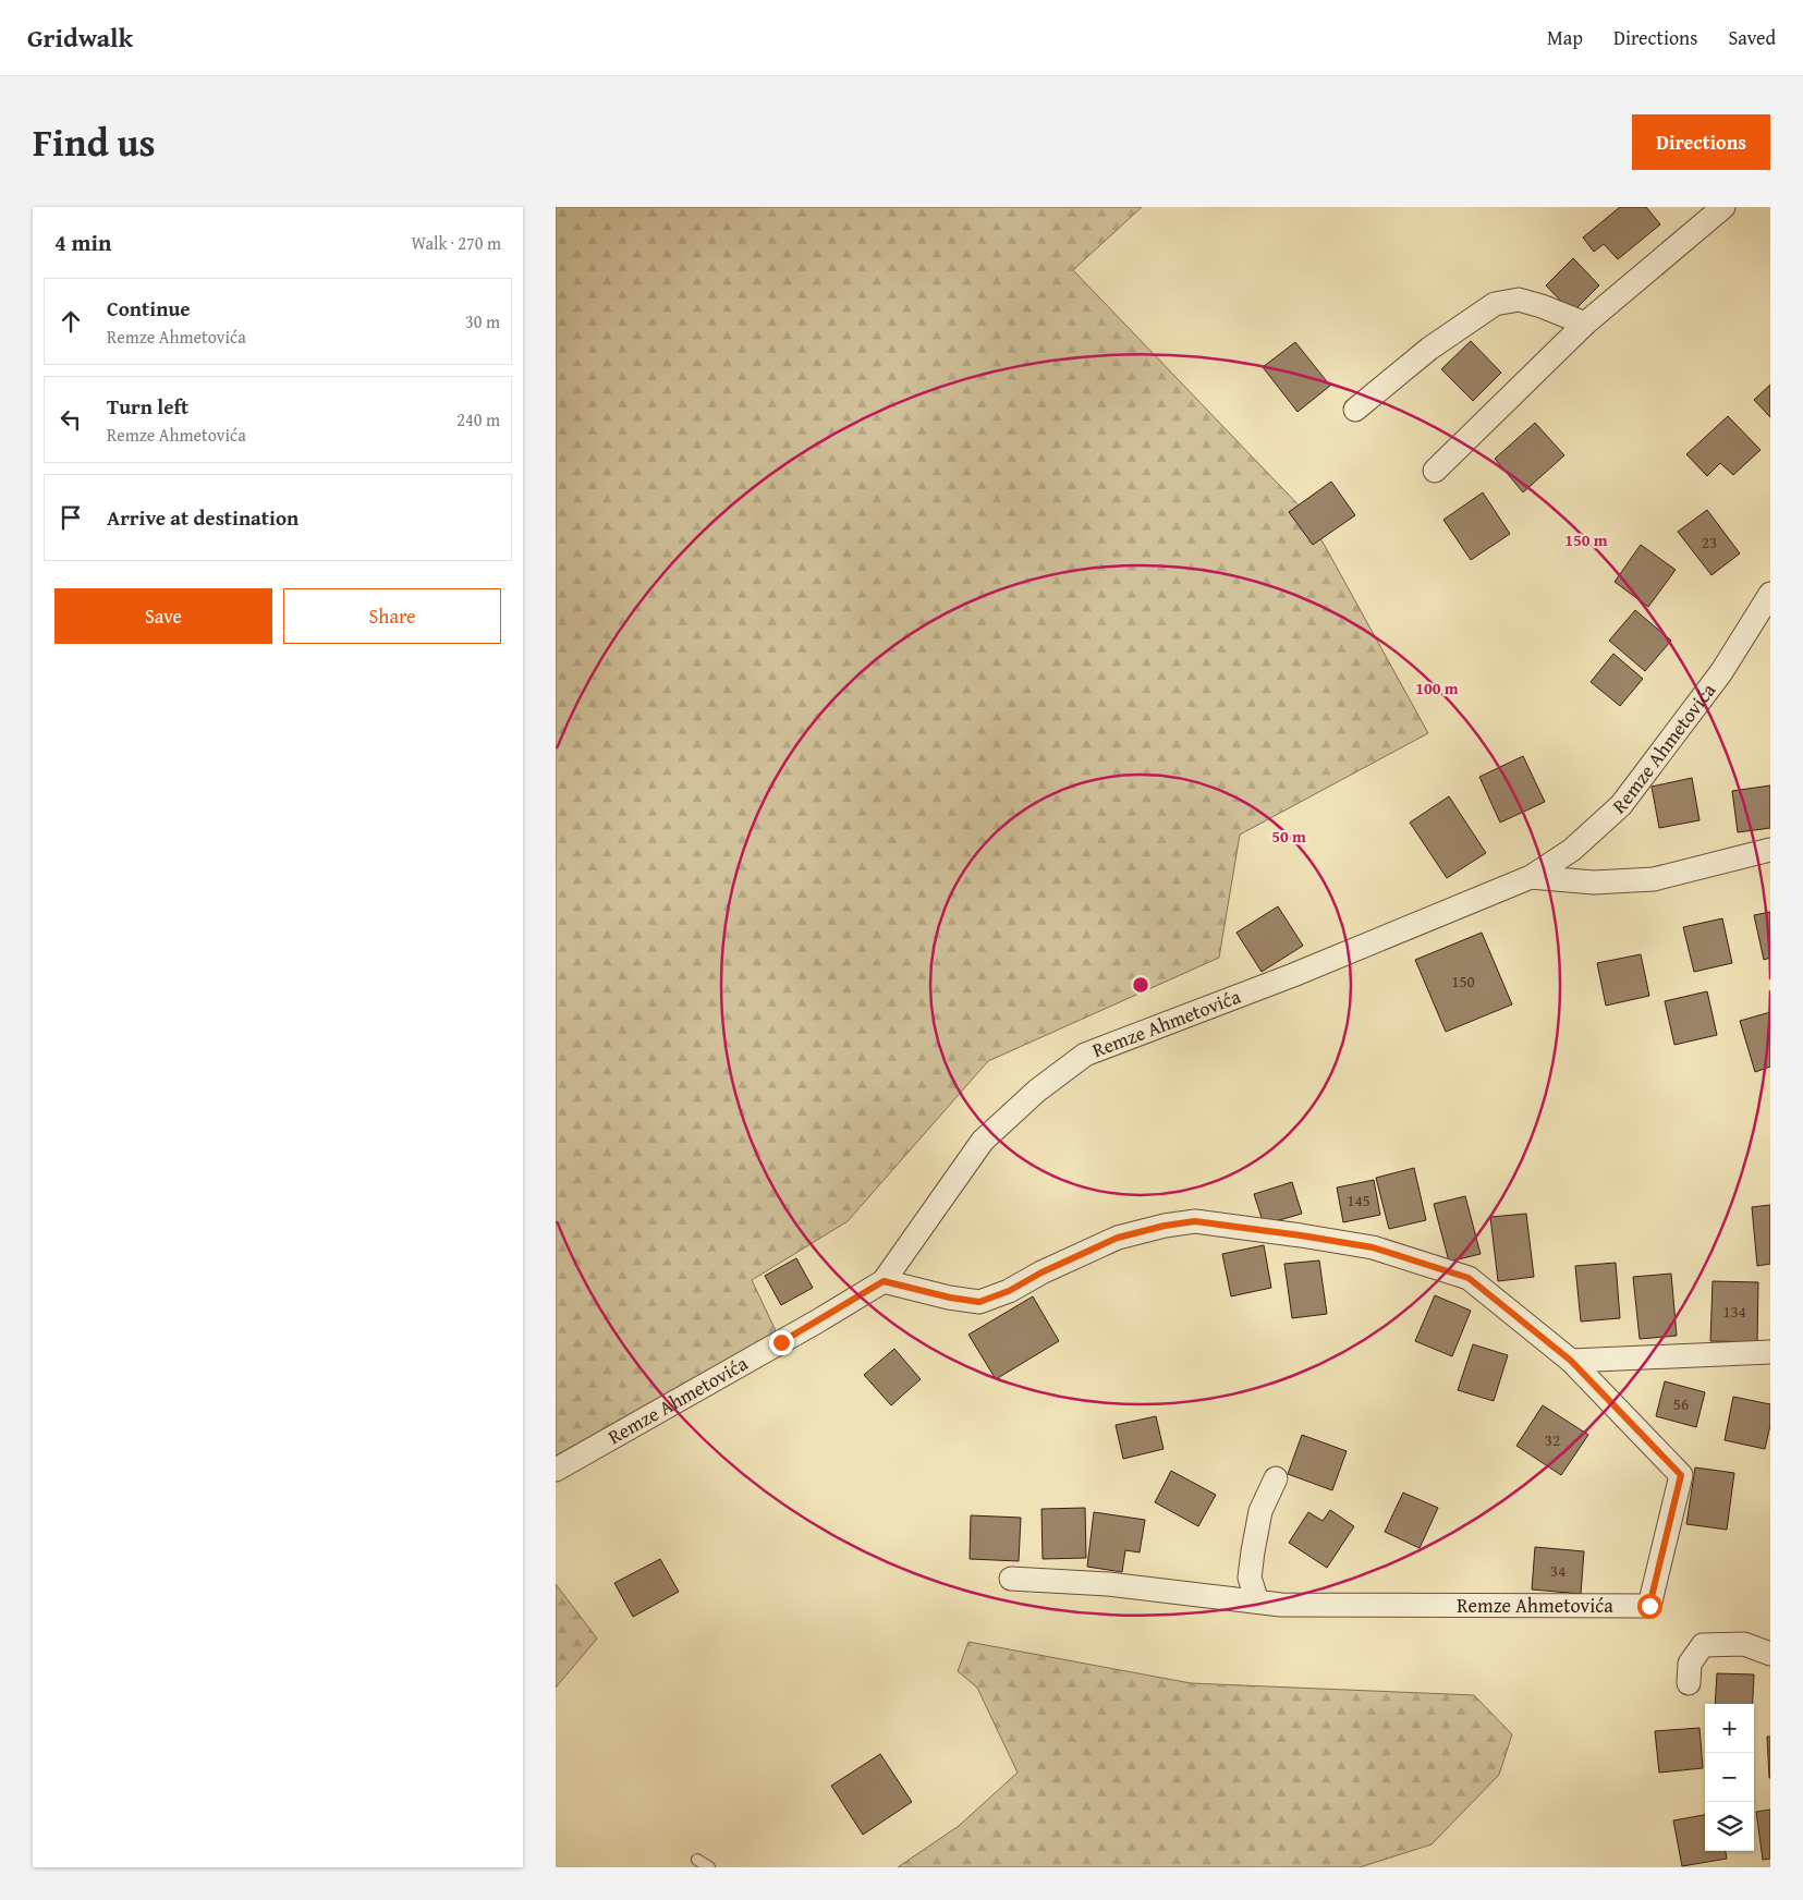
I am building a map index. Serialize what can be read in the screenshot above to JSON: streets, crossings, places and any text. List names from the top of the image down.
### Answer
{
  "streets": {
    "street": ["Remze Ahmetovića"]
  },
  "house_numbers": [
    "23",
    "150",
    "145",
    "134",
    "56",
    "32",
    "34"
  ],
  "page": {
    "header": "Gridwalk",
    "nav": ["Map", "Directions", "Saved"],
    "title": "Find us",
    "buttons": [
      "Directions",
      ["Save", "Share"]
    ],
    "heading": ["4 min", "Walk · 270 m"],
    "list": [
      ["Continue", "Remze Ahmetovića", "30 m"],
      ["Turn left", "Remze Ahmetovića", "240 m"],
      "Arrive at destination"
    ],
    "map_buttons": ["+", "−"]
  },
  "rings": ["150 m", "100 m", "50 m"]
}
